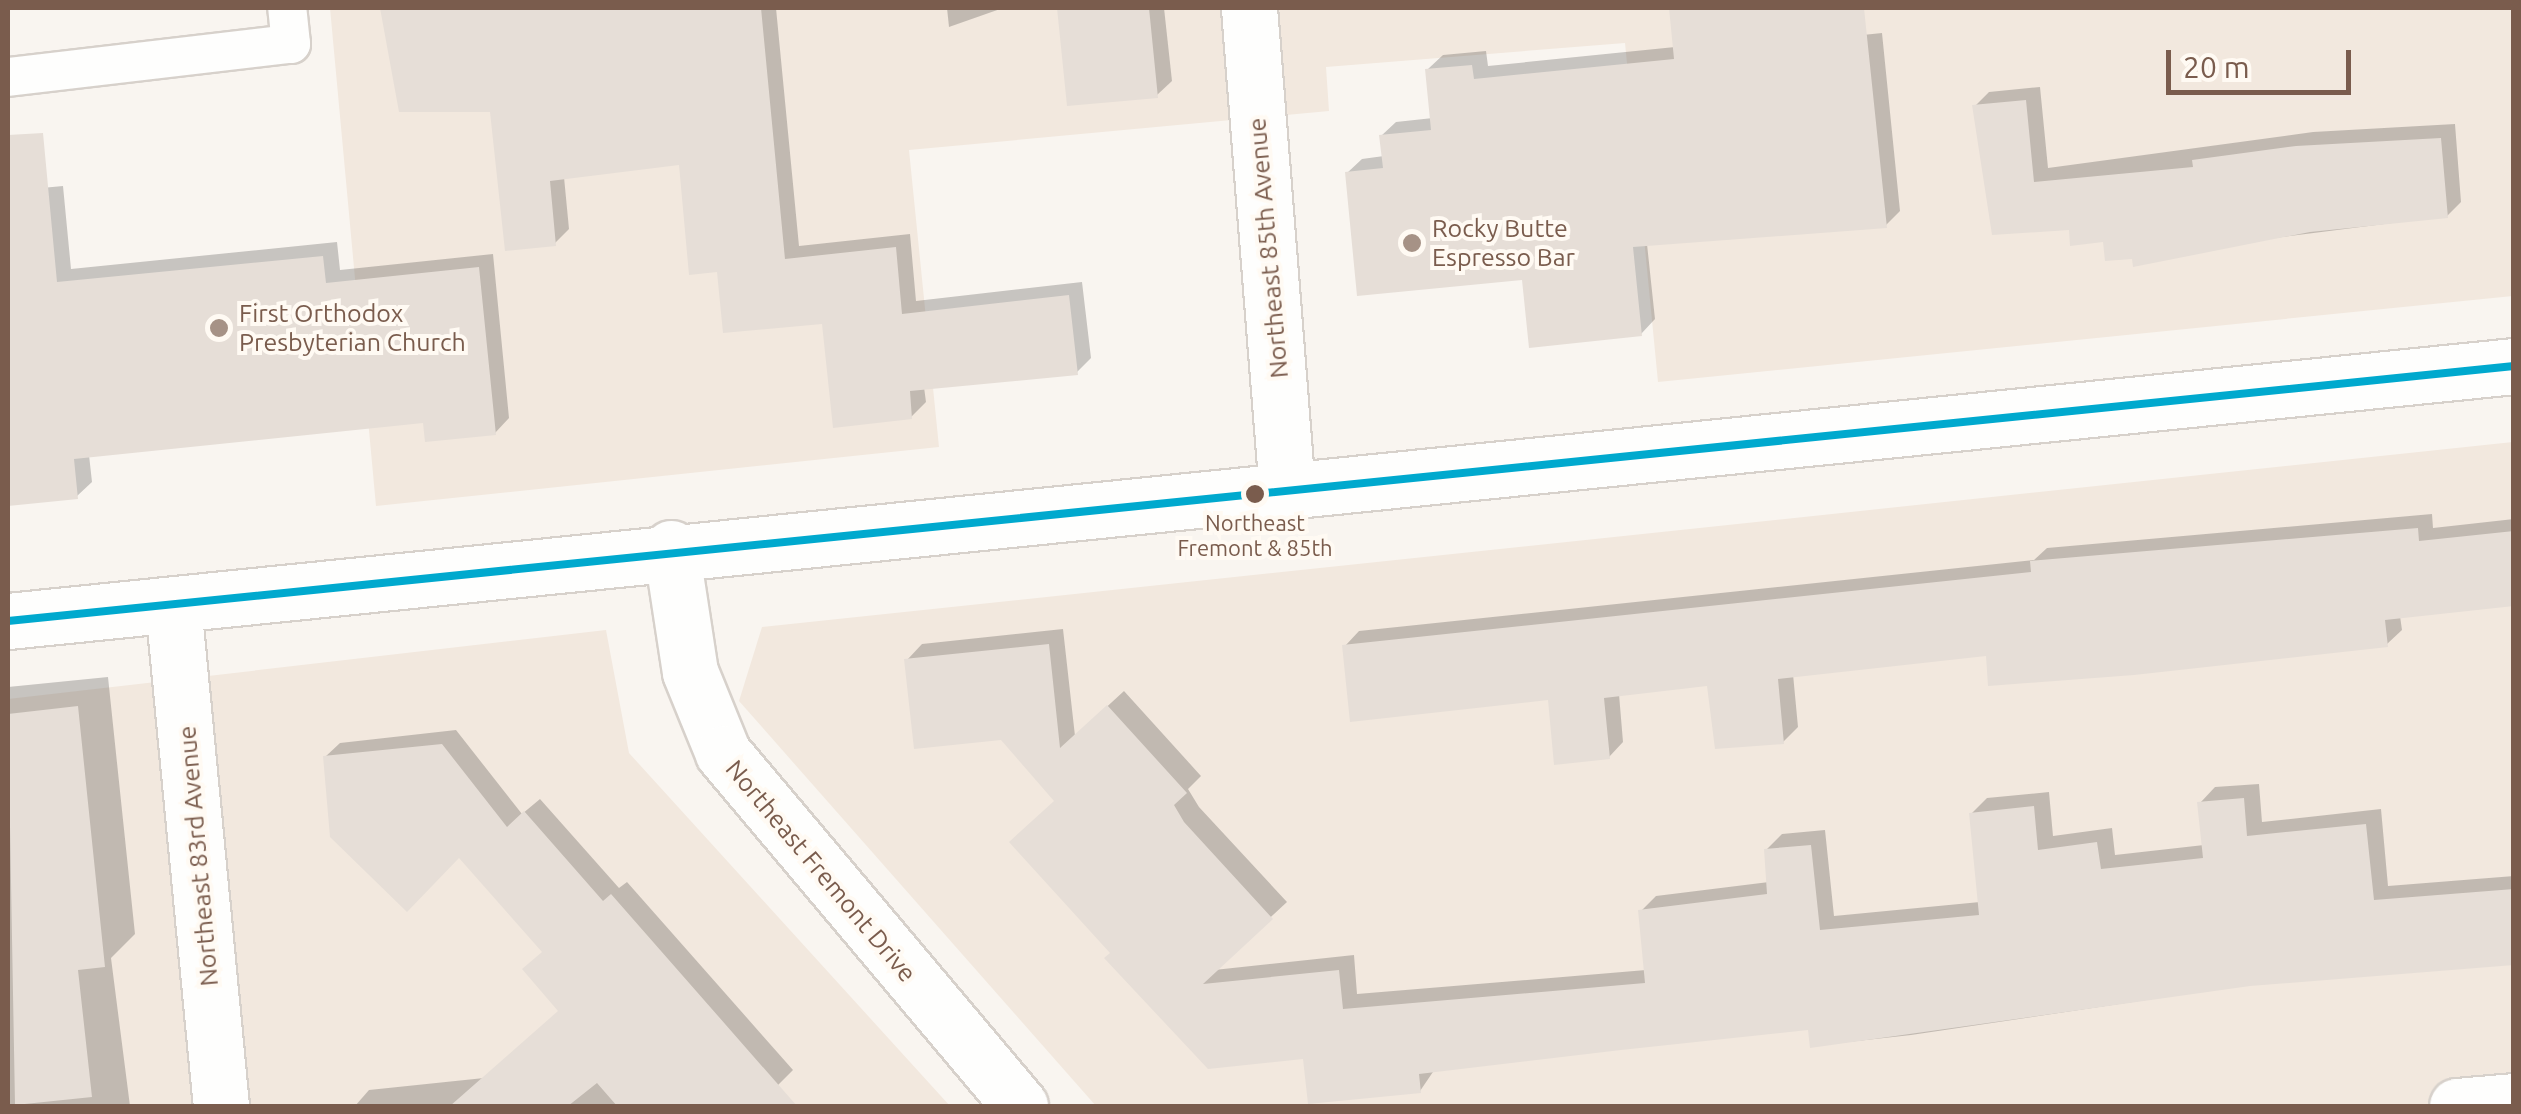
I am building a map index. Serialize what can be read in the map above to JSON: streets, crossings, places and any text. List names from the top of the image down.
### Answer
{
  "streets": {
    "street": ["Northeast 85th Avenue", "Northeast 83rd Avenue", "Northeast Fremont Drive"]
  },
  "places": ["Rocky Butte Espresso Bar", "First Orthodox Presbyterian Church", "Northeast Fremont & 85th"],
  "scale_bar": "20 m"
}
